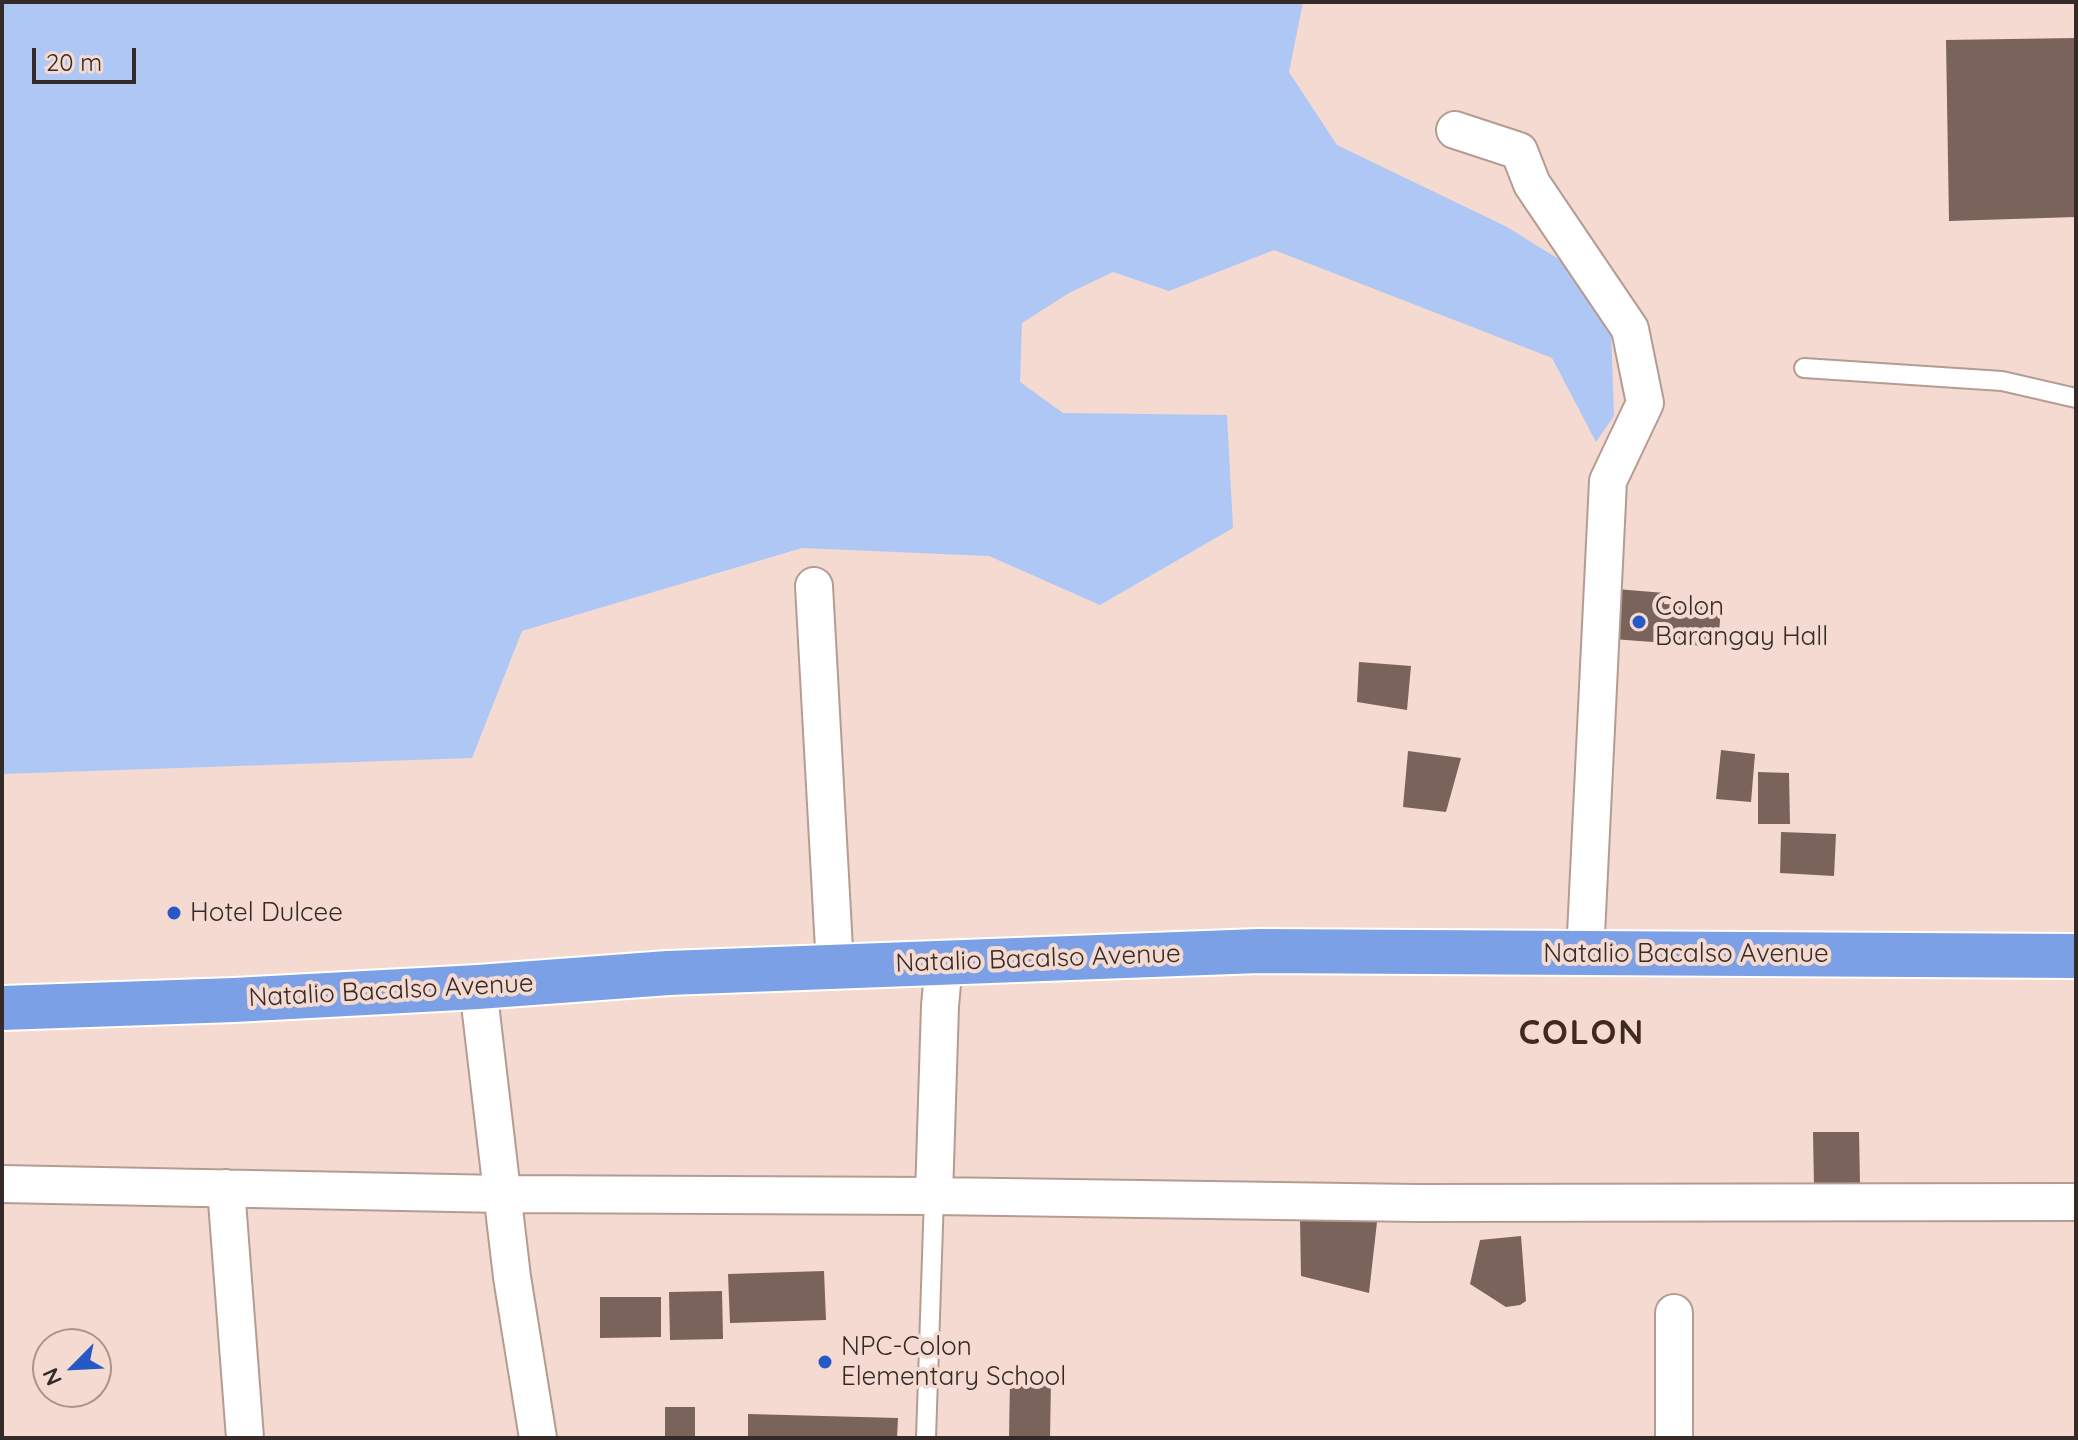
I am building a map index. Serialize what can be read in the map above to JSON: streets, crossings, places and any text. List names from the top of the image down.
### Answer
{
  "streets": {
    "highway": ["Natalio Bacalso Avenue"]
  },
  "districts": ["COLON"],
  "places": ["Colon Barangay Hall", "Hotel Dulcee", "NPC-Colon Elementary School"],
  "scale_bar": "20 m",
  "north": "bottom left"
}
